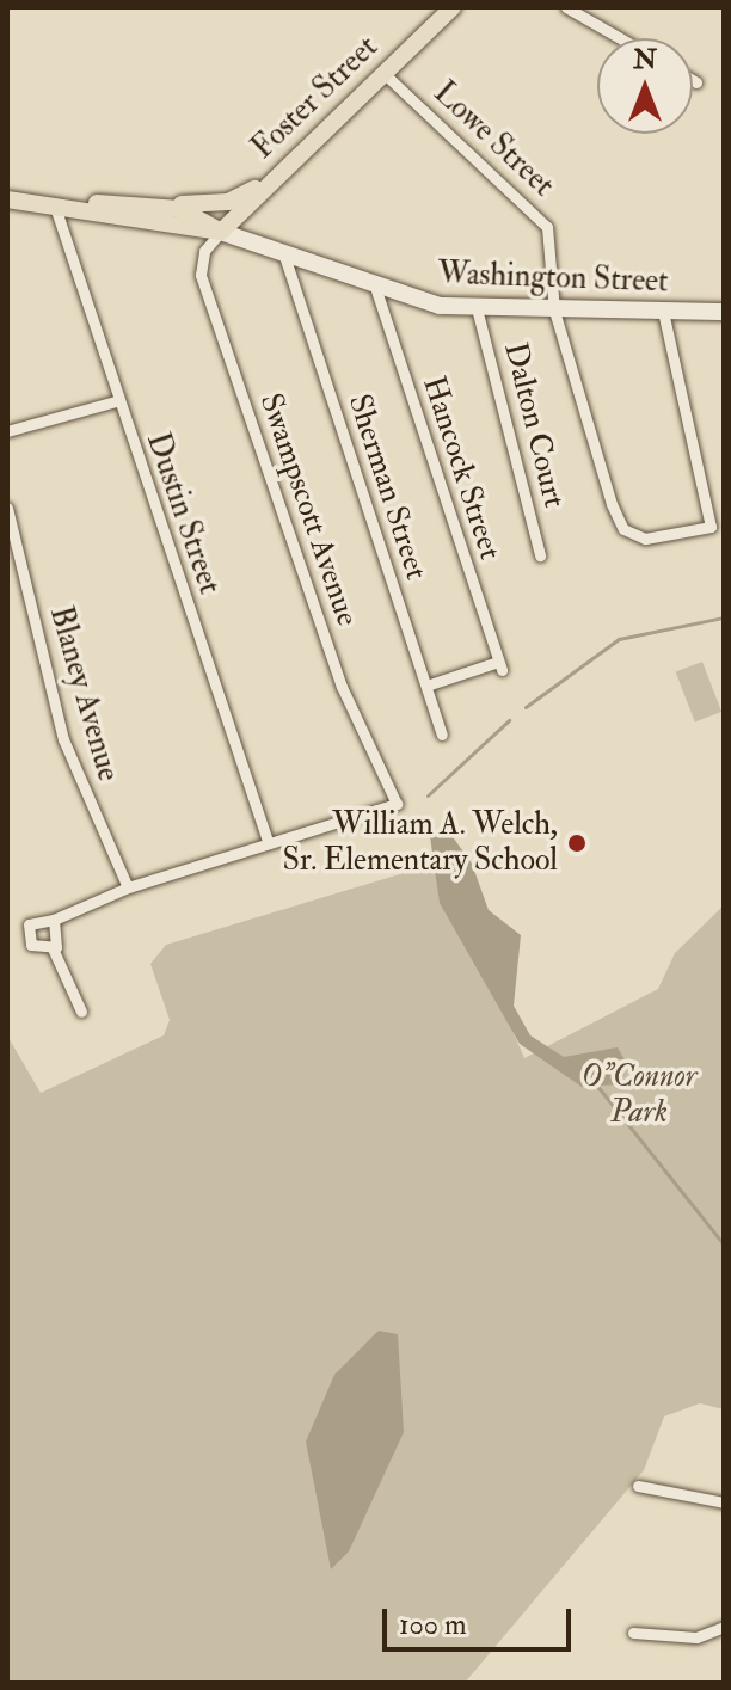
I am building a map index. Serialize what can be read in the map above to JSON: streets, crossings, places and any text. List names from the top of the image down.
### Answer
{
  "streets": {
    "main road": ["Foster Street", "Washington Street"],
    "street": [
      "Lowe Street",
      "Dalton Court",
      "Hancock Street",
      "Sherman Street",
      "Swampscott Avenue",
      "Dustin Street",
      "Blaney Avenue"
    ]
  },
  "crossings": [
    ["Foster Street", "Lowe Street"],
    ["Foster Street", "Washington Street"],
    ["Foster Street", "Swampscott Avenue"],
    ["Lowe Street", "Washington Street"],
    ["Washington Street", "Dalton Court"],
    ["Washington Street", "Hancock Street"],
    ["Washington Street", "Sherman Street"],
    ["Washington Street", "Swampscott Avenue"],
    ["Washington Street", "Dustin Street"],
    ["Hancock Street", "Sherman Street"],
    ["Swampscott Avenue", "Dustin Street"]
  ],
  "parks": ["O\"Connor Park"],
  "places": ["William A. Welch, Sr. Elementary School"],
  "scale_bar": "100 m",
  "north": "top"
}
